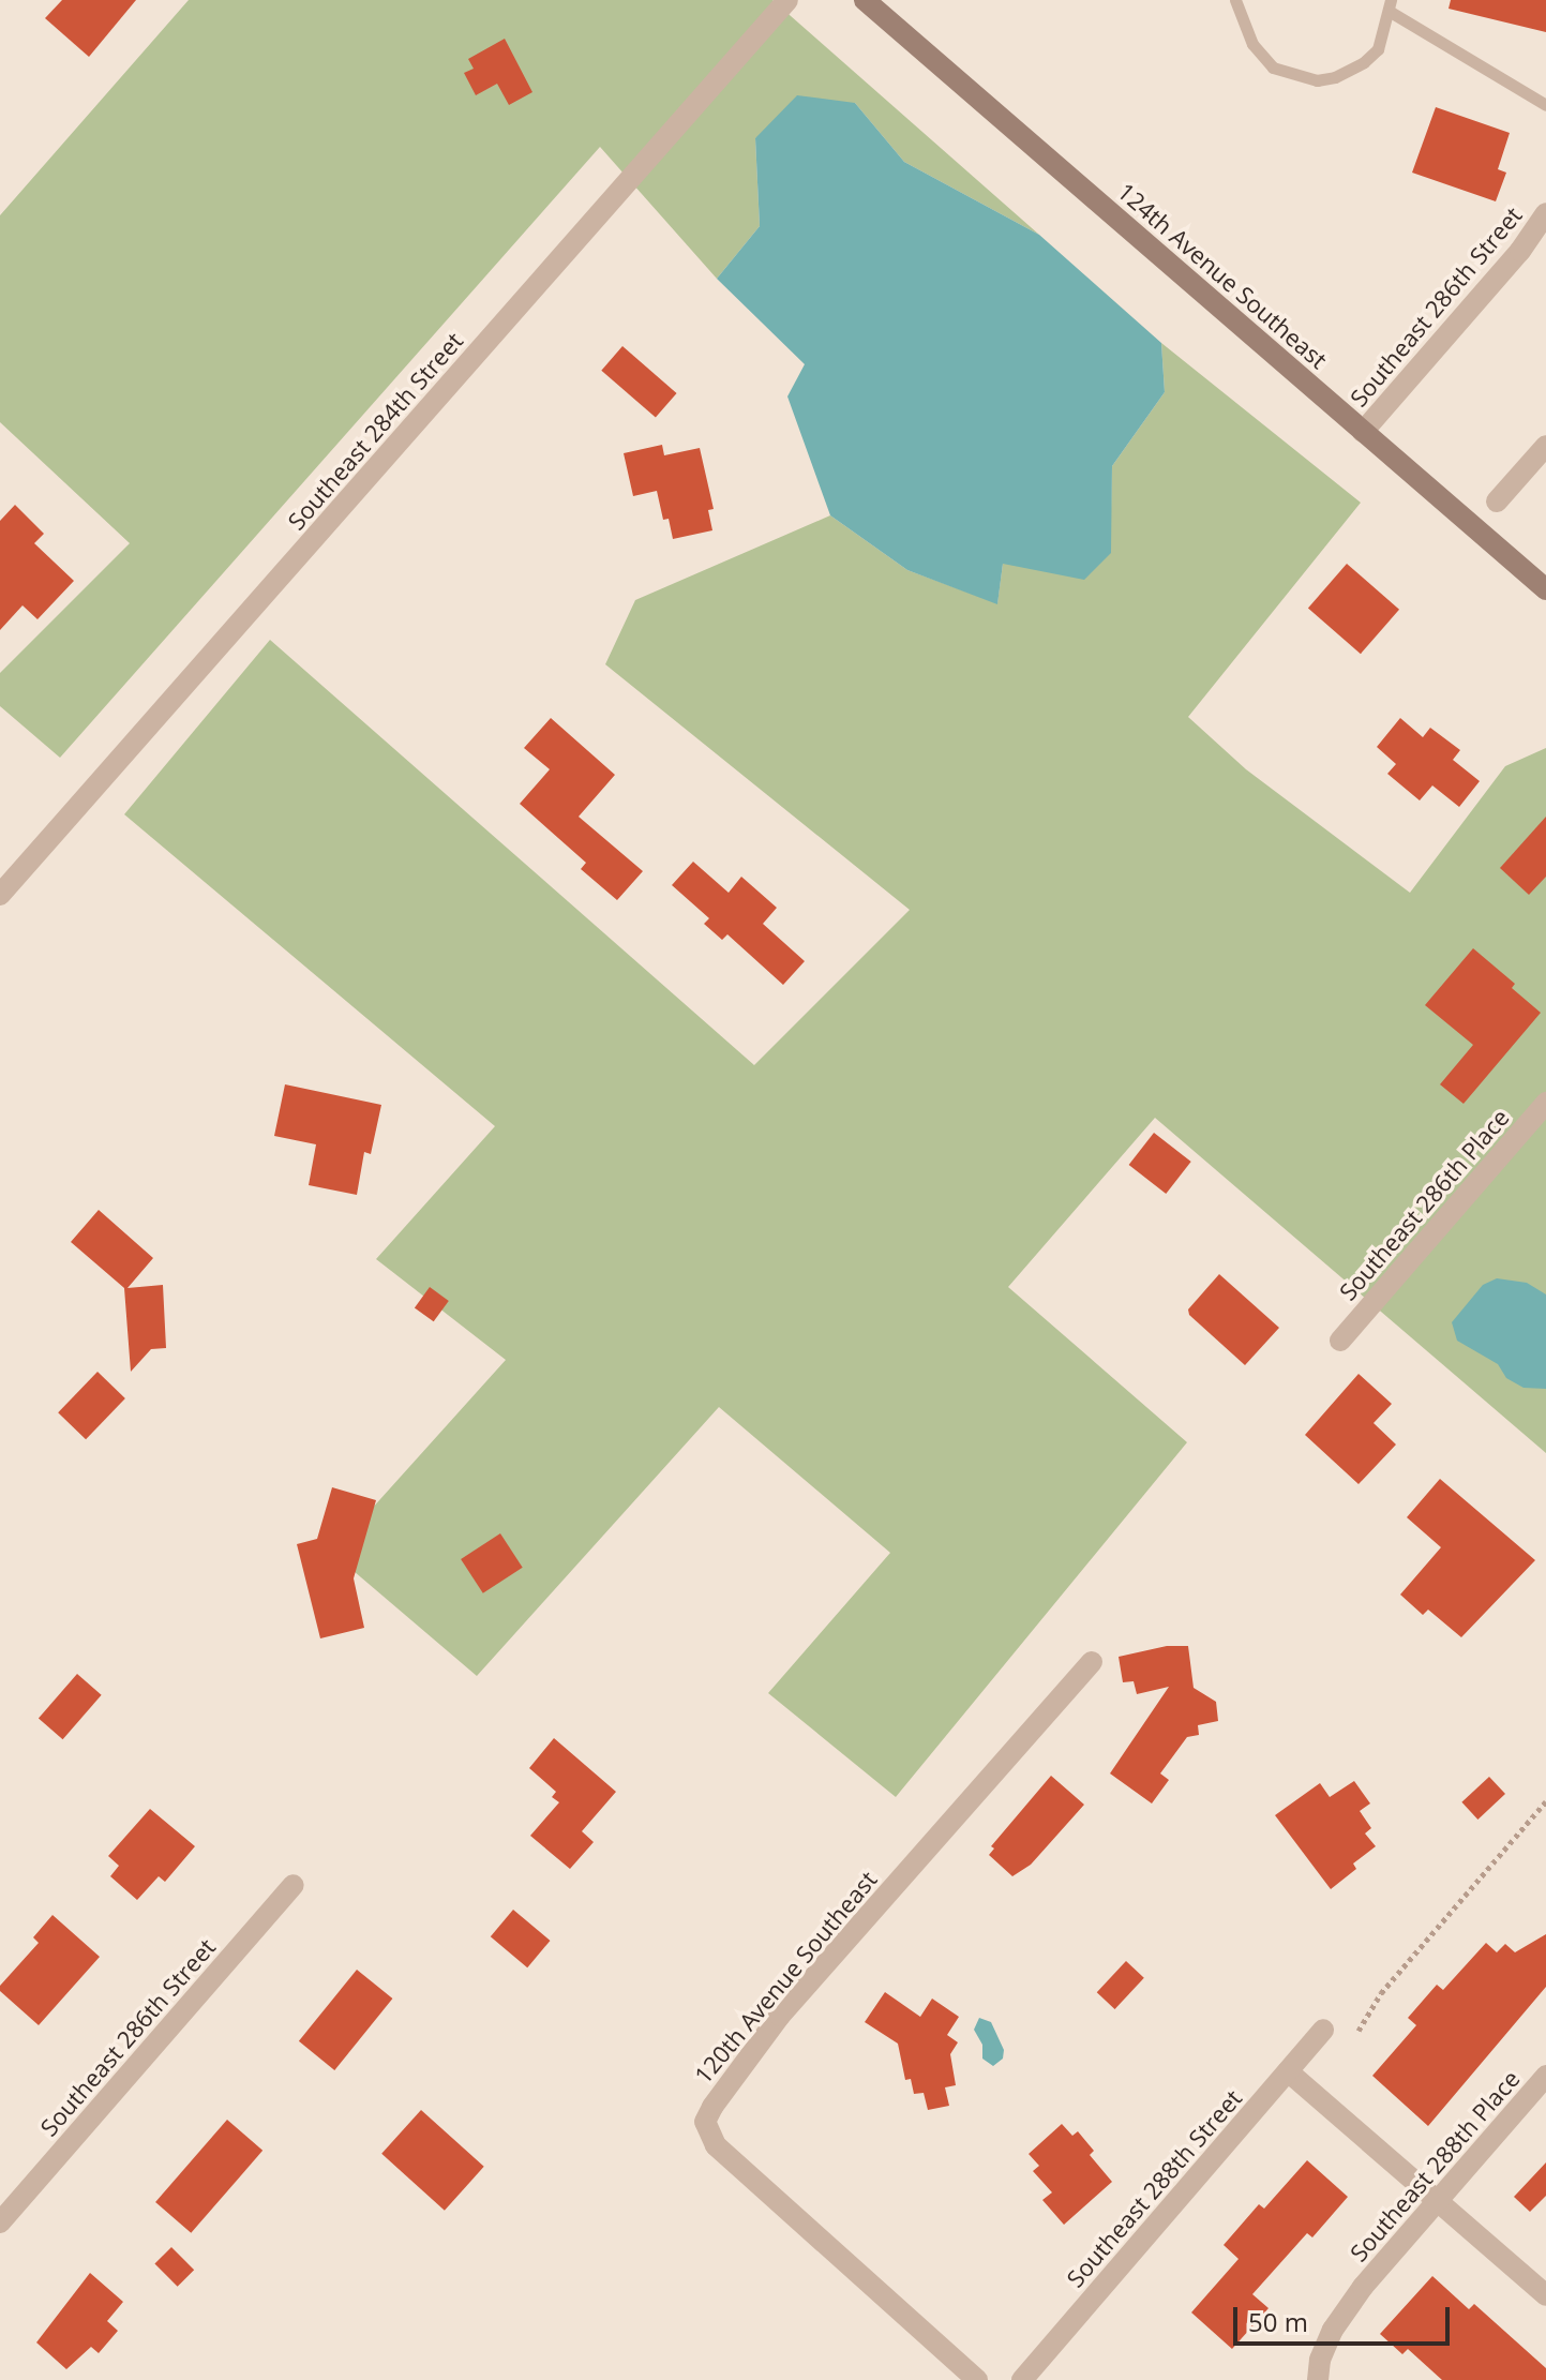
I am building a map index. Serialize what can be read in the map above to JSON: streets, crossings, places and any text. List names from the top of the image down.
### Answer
{
  "streets": {
    "street": [
      "124th Avenue Southeast",
      "Southeast 286th Street",
      "Southeast 284th Street",
      "Southeast 286th Place",
      "120th Avenue Southeast",
      "Southeast 288th Place",
      "Southeast 288th Street"
    ]
  },
  "crossings": [
    ["124th Avenue Southeast", "Southeast 286th Street"]
  ],
  "scale_bar": "50 m"
}
